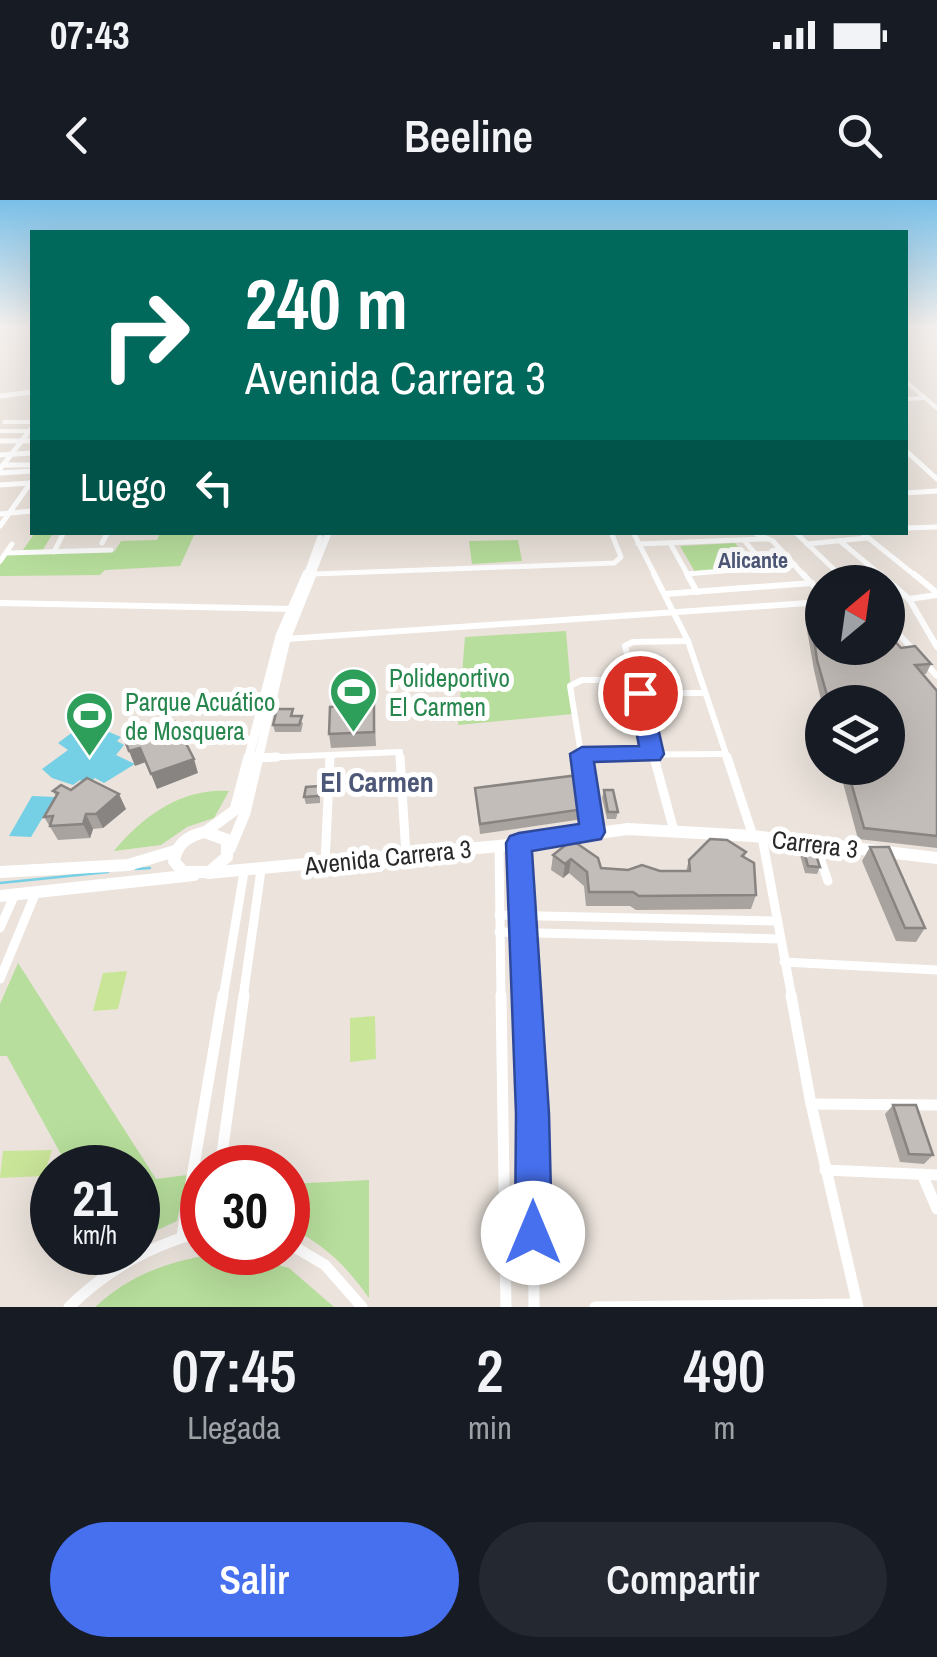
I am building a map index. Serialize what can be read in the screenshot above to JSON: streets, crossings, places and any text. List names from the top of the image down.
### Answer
{
  "streets": {
    "main road": ["Carrera 3", "Avenida Carrera 3"]
  },
  "crossings": [
    ["Carrera 3", "Avenida Carrera 3"]
  ],
  "districts": ["Alicante", "El Carmen"],
  "places": {
    "sports": ["Polideportivo El Carmen", "Parque Acuático de Mosquera"]
  },
  "north": "top right",
  "page": {
    "status": "07:43",
    "header": "Beeline",
    "turn": ["240 m", "Avenida Carrera 3"],
    "then": "Luego",
    "speed": "21 km/h",
    "limit": "30",
    "eta": [
      "07:45",
      "Llegada",
      "2",
      "min",
      "490",
      "m"
    ],
    "buttons": ["Salir", "Compartir"]
  }
}
